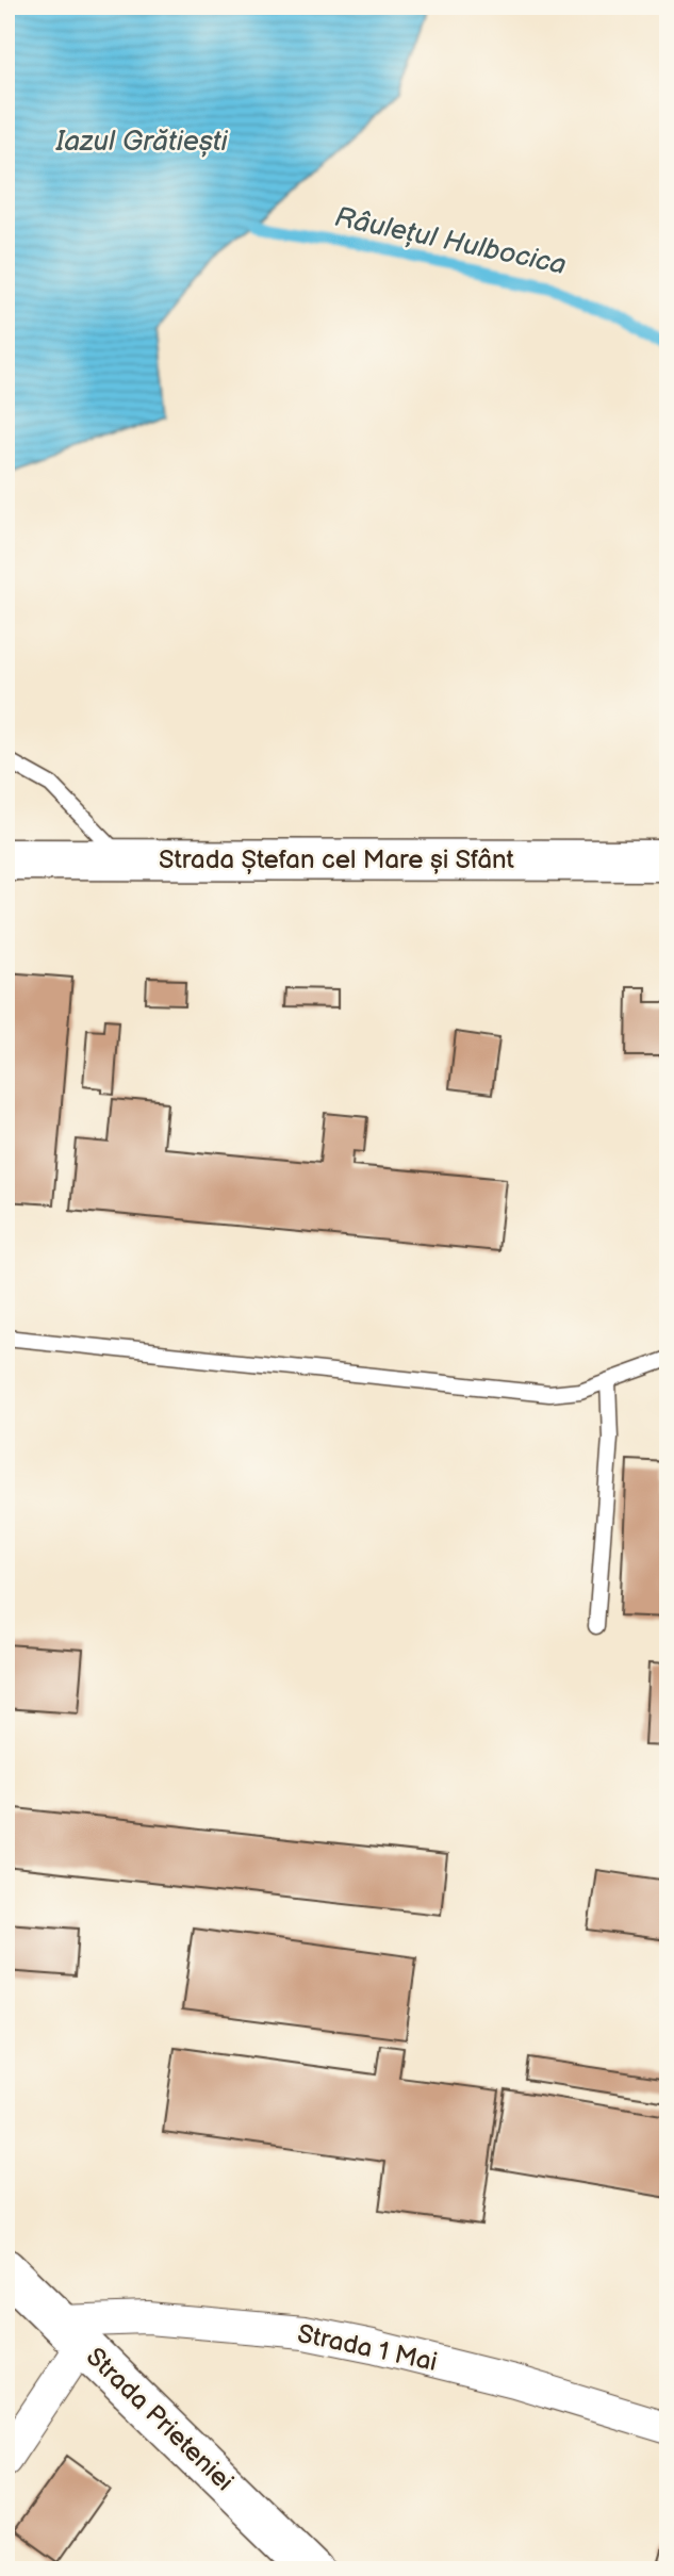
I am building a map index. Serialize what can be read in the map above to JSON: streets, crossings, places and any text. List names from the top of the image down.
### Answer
{
  "streets": {
    "street": ["Strada Ștefan cel Mare și Sfânt", "Strada 1 Mai", "Strada Prieteniei"]
  },
  "crossings": [
    ["Strada 1 Mai", "Strada Prieteniei"]
  ],
  "water": ["Iazul Grătiești", "Râulețul Hulbocica"]
}
